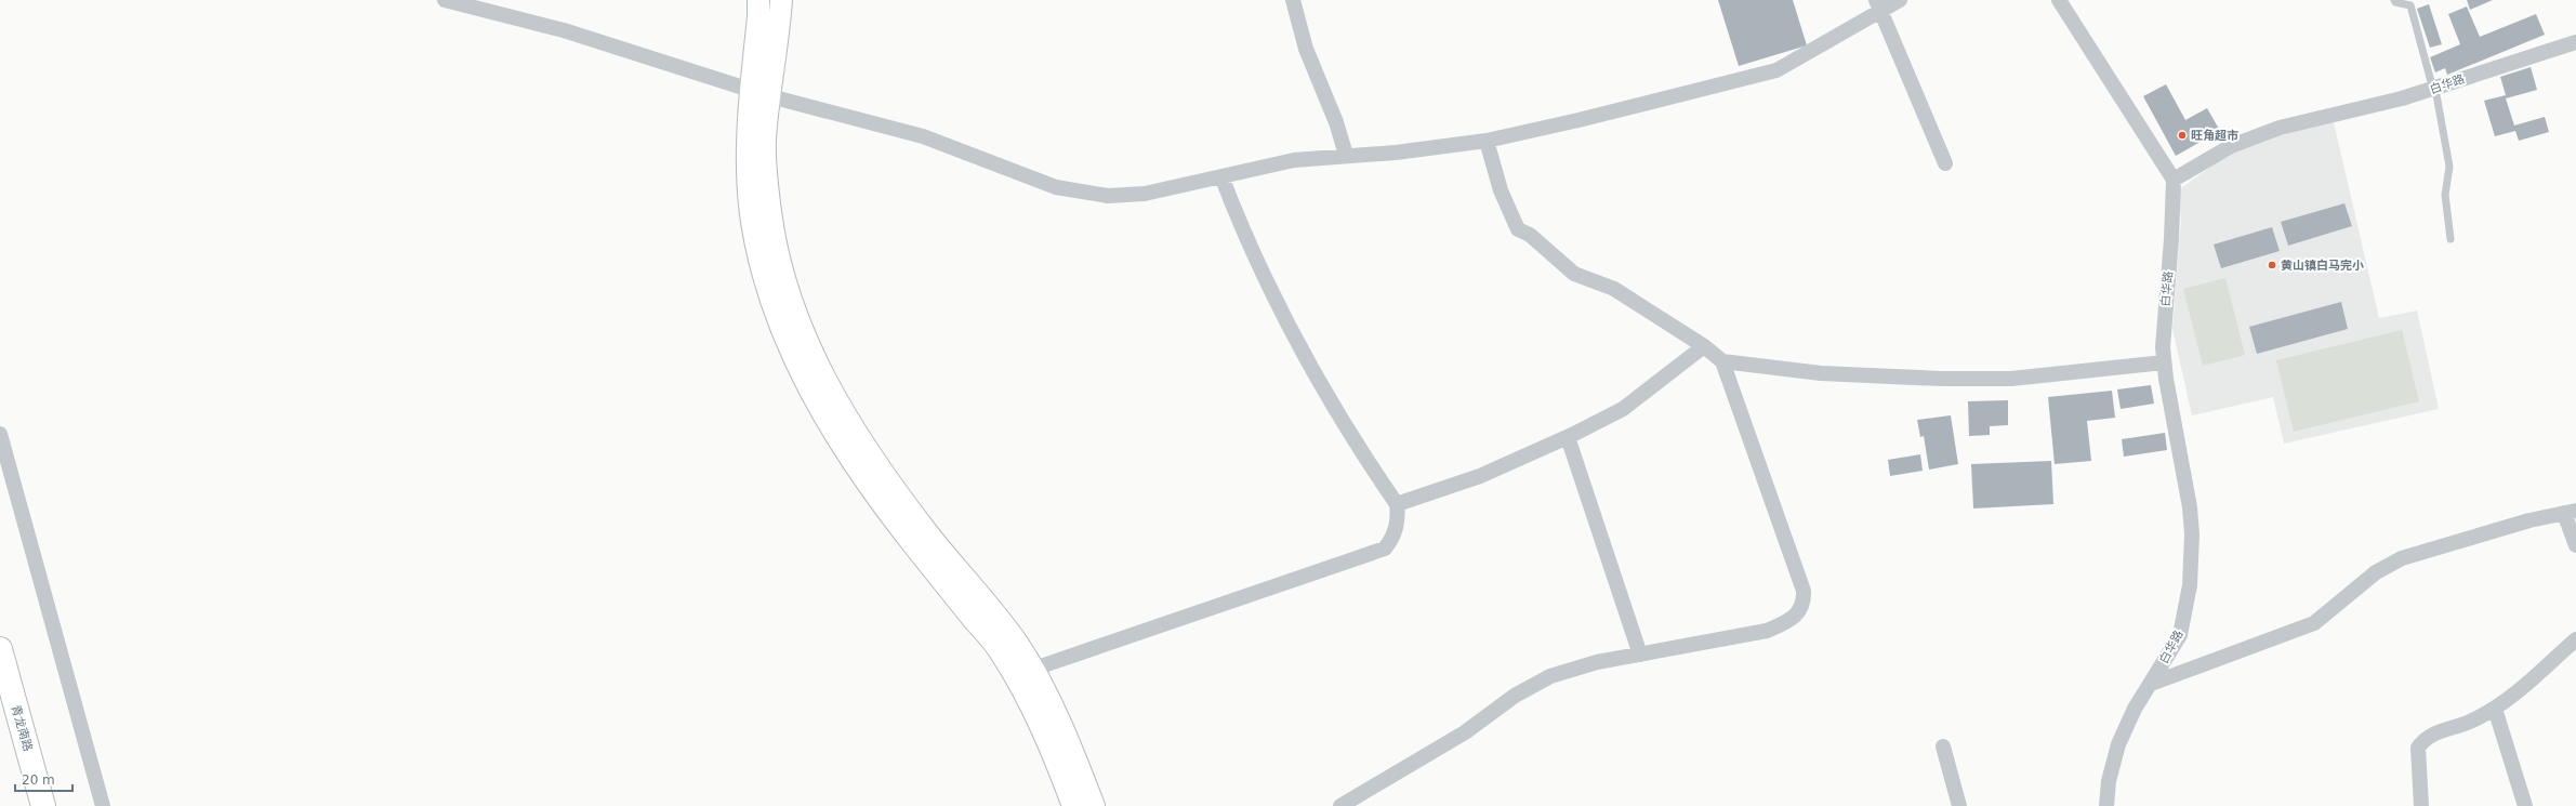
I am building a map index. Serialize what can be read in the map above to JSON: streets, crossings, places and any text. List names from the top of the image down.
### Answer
{
  "streets": {
    "main road": ["青龙南路"],
    "street": ["白华路"]
  },
  "places": ["旺角超市", "黄山镇白马完小"],
  "scale_bar": "20 m"
}
